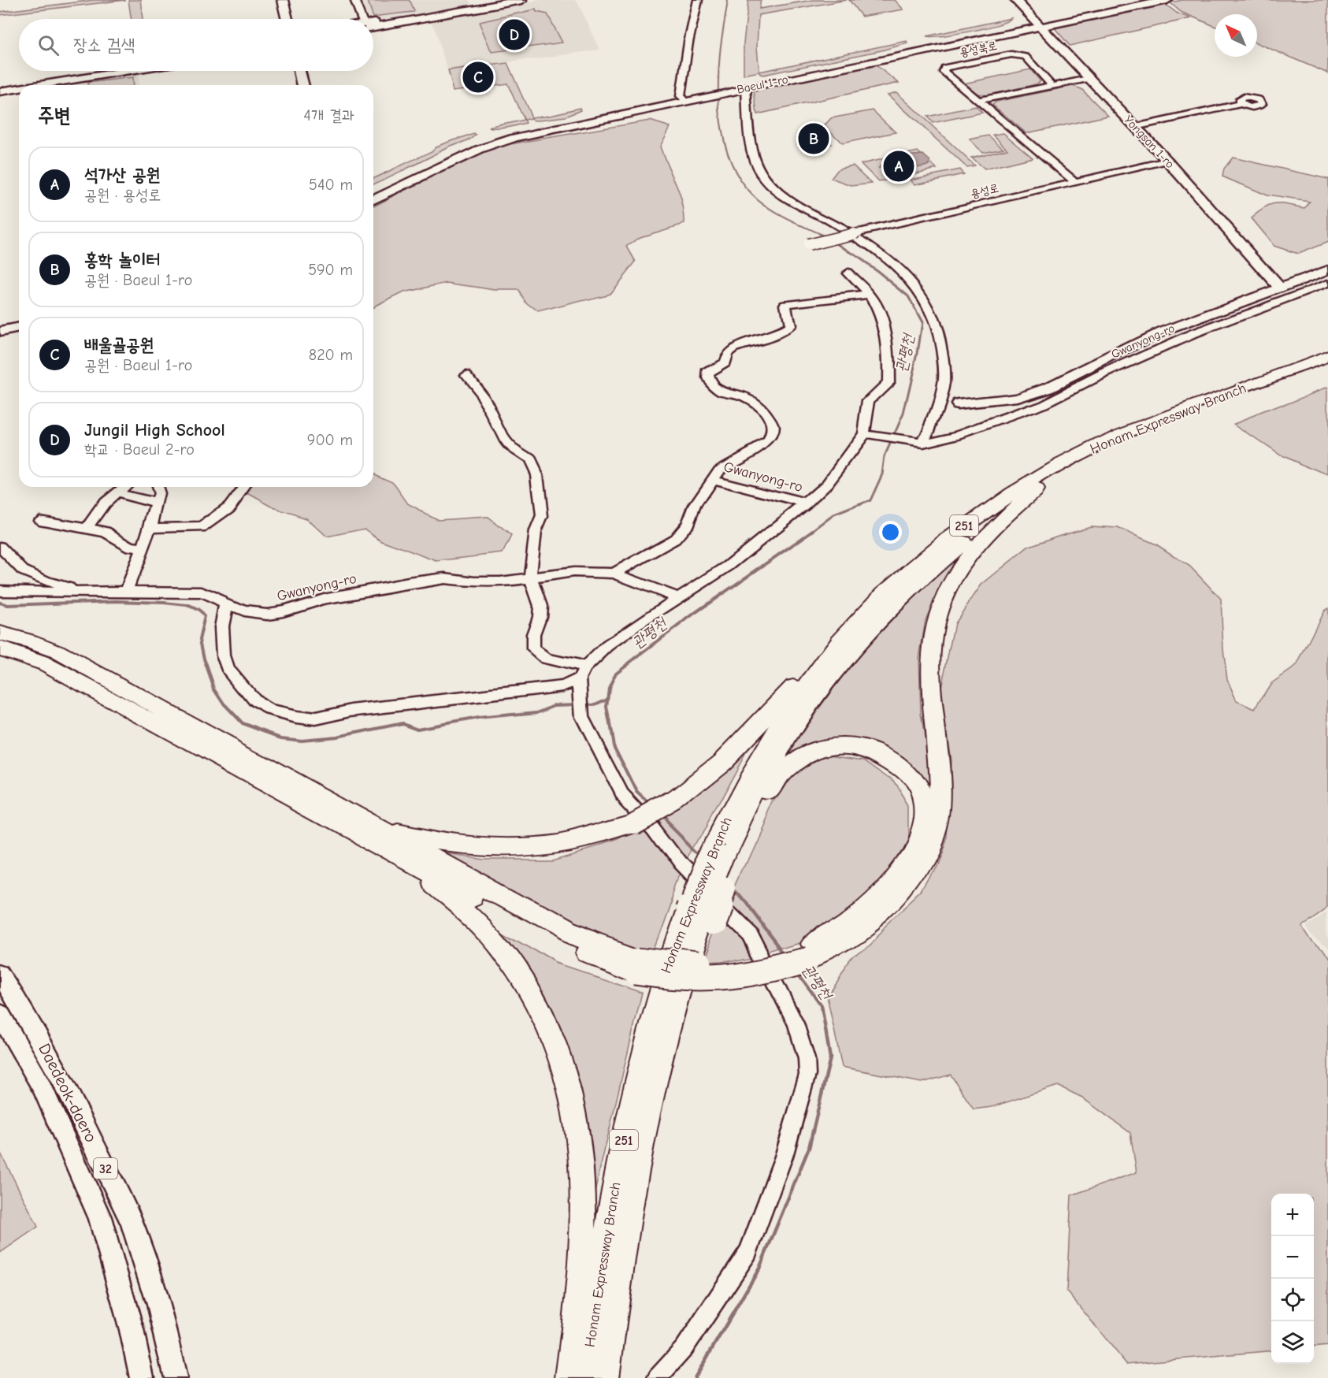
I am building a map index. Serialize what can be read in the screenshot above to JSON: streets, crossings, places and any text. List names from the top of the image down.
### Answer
{
  "streets": {
    "highway": ["Honam Expressway Branch", "251"],
    "main road": [
      "Baeul 1-ro",
      "Yongsan 1-ro",
      "Gwanyong-ro",
      "Daedeok-daero",
      "32"
    ],
    "street": ["용성북로", "용성로"]
  },
  "crossings": [
    ["용성북로", "용성로"],
    ["Baeul 1-ro", "Yongsan 1-ro"],
    ["Yongsan 1-ro", "용성로"],
    ["Yongsan 1-ro", "Gwanyong-ro"]
  ],
  "water": ["관평천"],
  "north": "top left",
  "page": {
    "pins": [
      "D",
      "C",
      "B",
      "A"
    ],
    "search": "장소 검색",
    "heading": ["주변", "4개 결과"],
    "list": [
      {
        "mark": "A",
        "name": "석가산 공원",
        "note": "공원 · 용성로",
        "value": "540 m"
      },
      {
        "mark": "B",
        "name": "홍학 놀이터",
        "note": "공원 · Baeul 1-ro",
        "value": "590 m"
      },
      {
        "mark": "C",
        "name": "배울골공원",
        "note": "공원 · Baeul 1-ro",
        "value": "820 m"
      },
      {
        "mark": "D",
        "name": "Jungil High School",
        "note": "학교 · Baeul 2-ro",
        "value": "900 m"
      }
    ],
    "map_buttons": ["+", "−"]
  }
}
